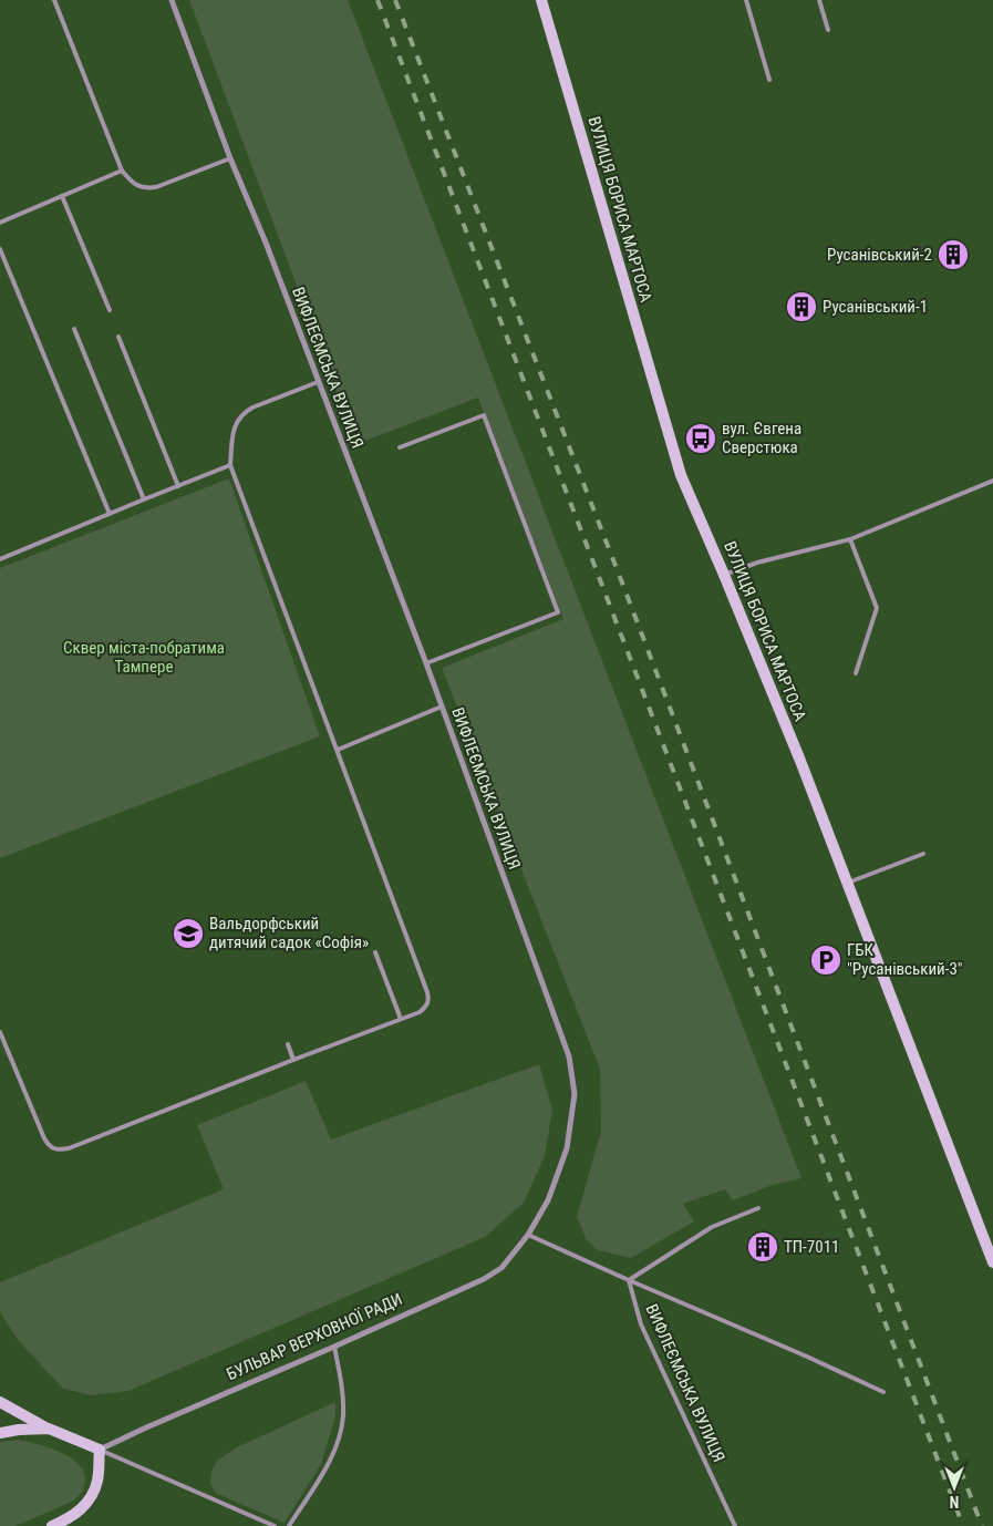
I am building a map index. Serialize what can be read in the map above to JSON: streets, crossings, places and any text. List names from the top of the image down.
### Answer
{
  "streets": {
    "main road": ["ВУЛИЦЯ БОРИСА МАРТОСА"],
    "street": ["ВИФЛЕЄМСЬКА ВУЛИЦЯ", "БУЛЬВАР ВЕРХОВНОЇ РАДИ"]
  },
  "crossings": [
    ["ВИФЛЕЄМСЬКА ВУЛИЦЯ", "БУЛЬВАР ВЕРХОВНОЇ РАДИ"]
  ],
  "parks": ["Сквер міста-побратима Тампере"],
  "places": {
    "building": ["Русанівський-2", "Русанівський-1", "ТП-7011"],
    "bus stop": ["вул. Євгена Сверстюка"],
    "school or university": ["Вальдорфський дитячий садок «Софія»"],
    "parking": ["ГБК \"Русанівський-3\""]
  },
  "north": "bottom"
}
